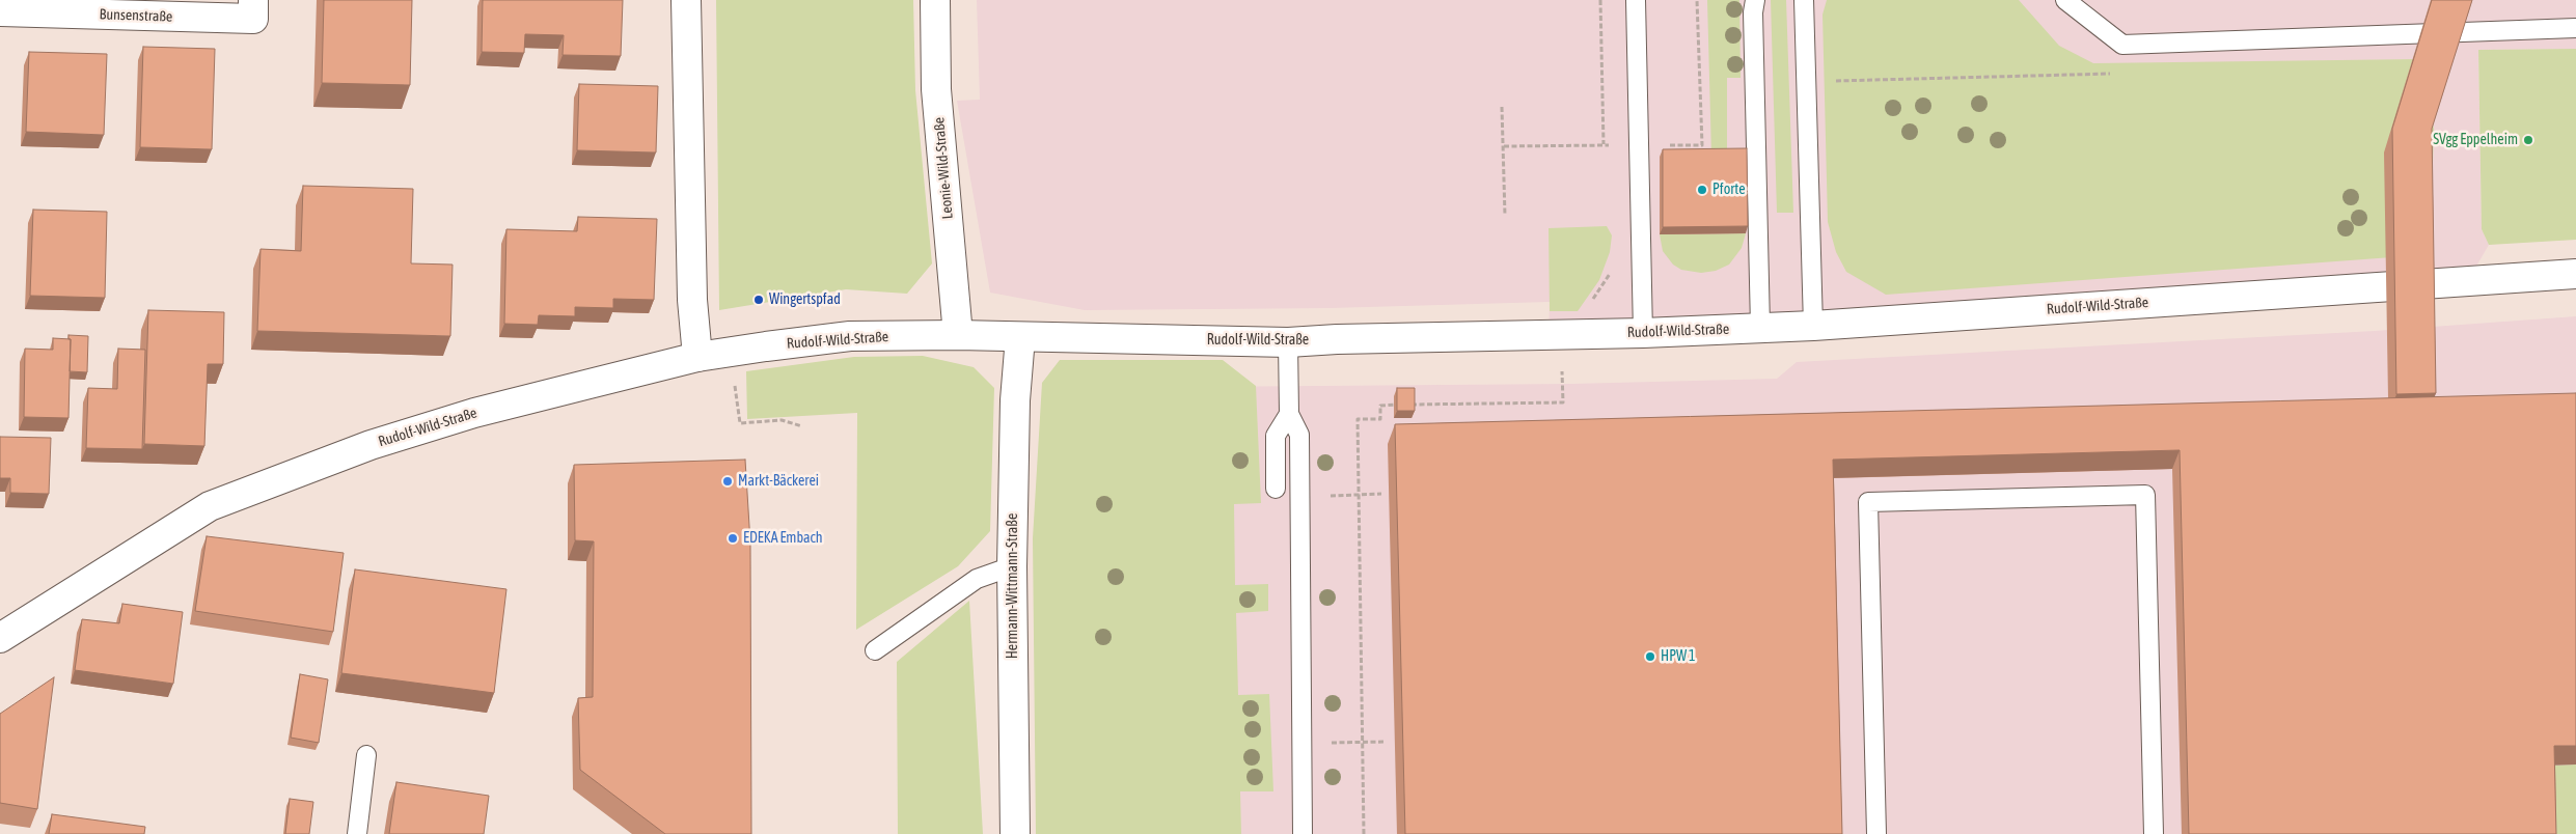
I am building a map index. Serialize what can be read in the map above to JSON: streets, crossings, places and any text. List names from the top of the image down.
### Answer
{
  "streets": {
    "street": [
      "Bunsenstraße",
      "Leonie-Wild-Straße",
      "Rudolf-Wild-Straße",
      "Hermann-Wittmann-Straße"
    ]
  },
  "crossings": [
    ["Leonie-Wild-Straße", "Rudolf-Wild-Straße"],
    ["Rudolf-Wild-Straße", "Hermann-Wittmann-Straße"]
  ],
  "places": [
    "SVgg Eppelheim",
    "Pforte",
    "Wingertspfad",
    "Markt-Bäckerei",
    "EDEKA Embach",
    "HPW 1"
  ]
}
